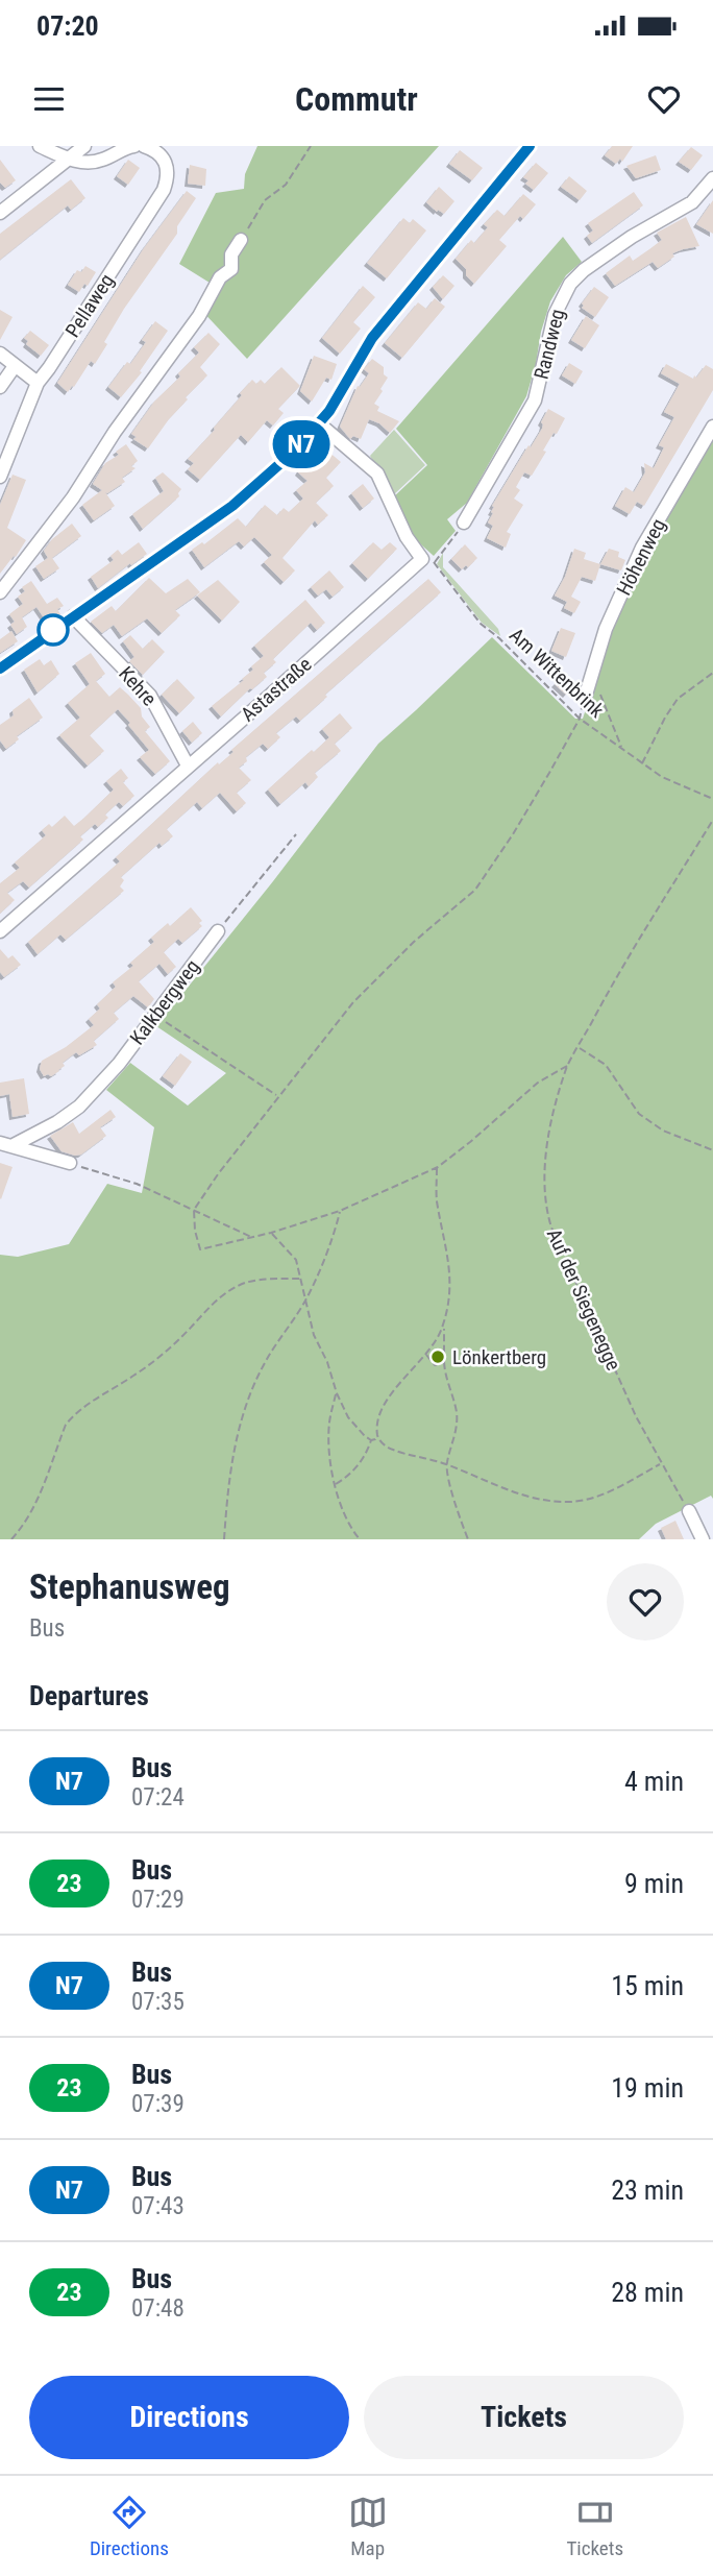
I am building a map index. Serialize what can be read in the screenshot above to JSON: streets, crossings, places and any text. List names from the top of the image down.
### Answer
{
  "streets": {
    "street": [
      "Pellaweg",
      "Randweg",
      "Höhenweg",
      "Kehre",
      "Astastraße",
      "Kalkbergweg"
    ],
    "path": ["Am Wittenbrink", "Auf der Siegenegge"]
  },
  "crossings": [
    ["Randweg", "Am Wittenbrink"],
    ["Kehre", "Astastraße"]
  ],
  "places": ["Lönkertberg"],
  "lines": ["bus line N7"],
  "page": {
    "status": "07:20",
    "header": "Commutr",
    "on_map": "N7",
    "heading": [
      ["Stephanusweg", "Bus"],
      "Departures"
    ],
    "list": [
      {
        "mark": "N7",
        "name": "Bus",
        "note": "07:24",
        "value": "4 min"
      },
      {
        "mark": "23",
        "name": "Bus",
        "note": "07:29",
        "value": "9 min"
      },
      {
        "mark": "N7",
        "name": "Bus",
        "note": "07:35",
        "value": "15 min"
      },
      {
        "mark": "23",
        "name": "Bus",
        "note": "07:39",
        "value": "19 min"
      },
      {
        "mark": "N7",
        "name": "Bus",
        "note": "07:43",
        "value": "23 min"
      },
      {
        "mark": "23",
        "name": "Bus",
        "note": "07:48",
        "value": "28 min"
      }
    ],
    "buttons": ["Directions", "Tickets"],
    "tabs": ["Directions", "Map", "Tickets"]
  }
}
